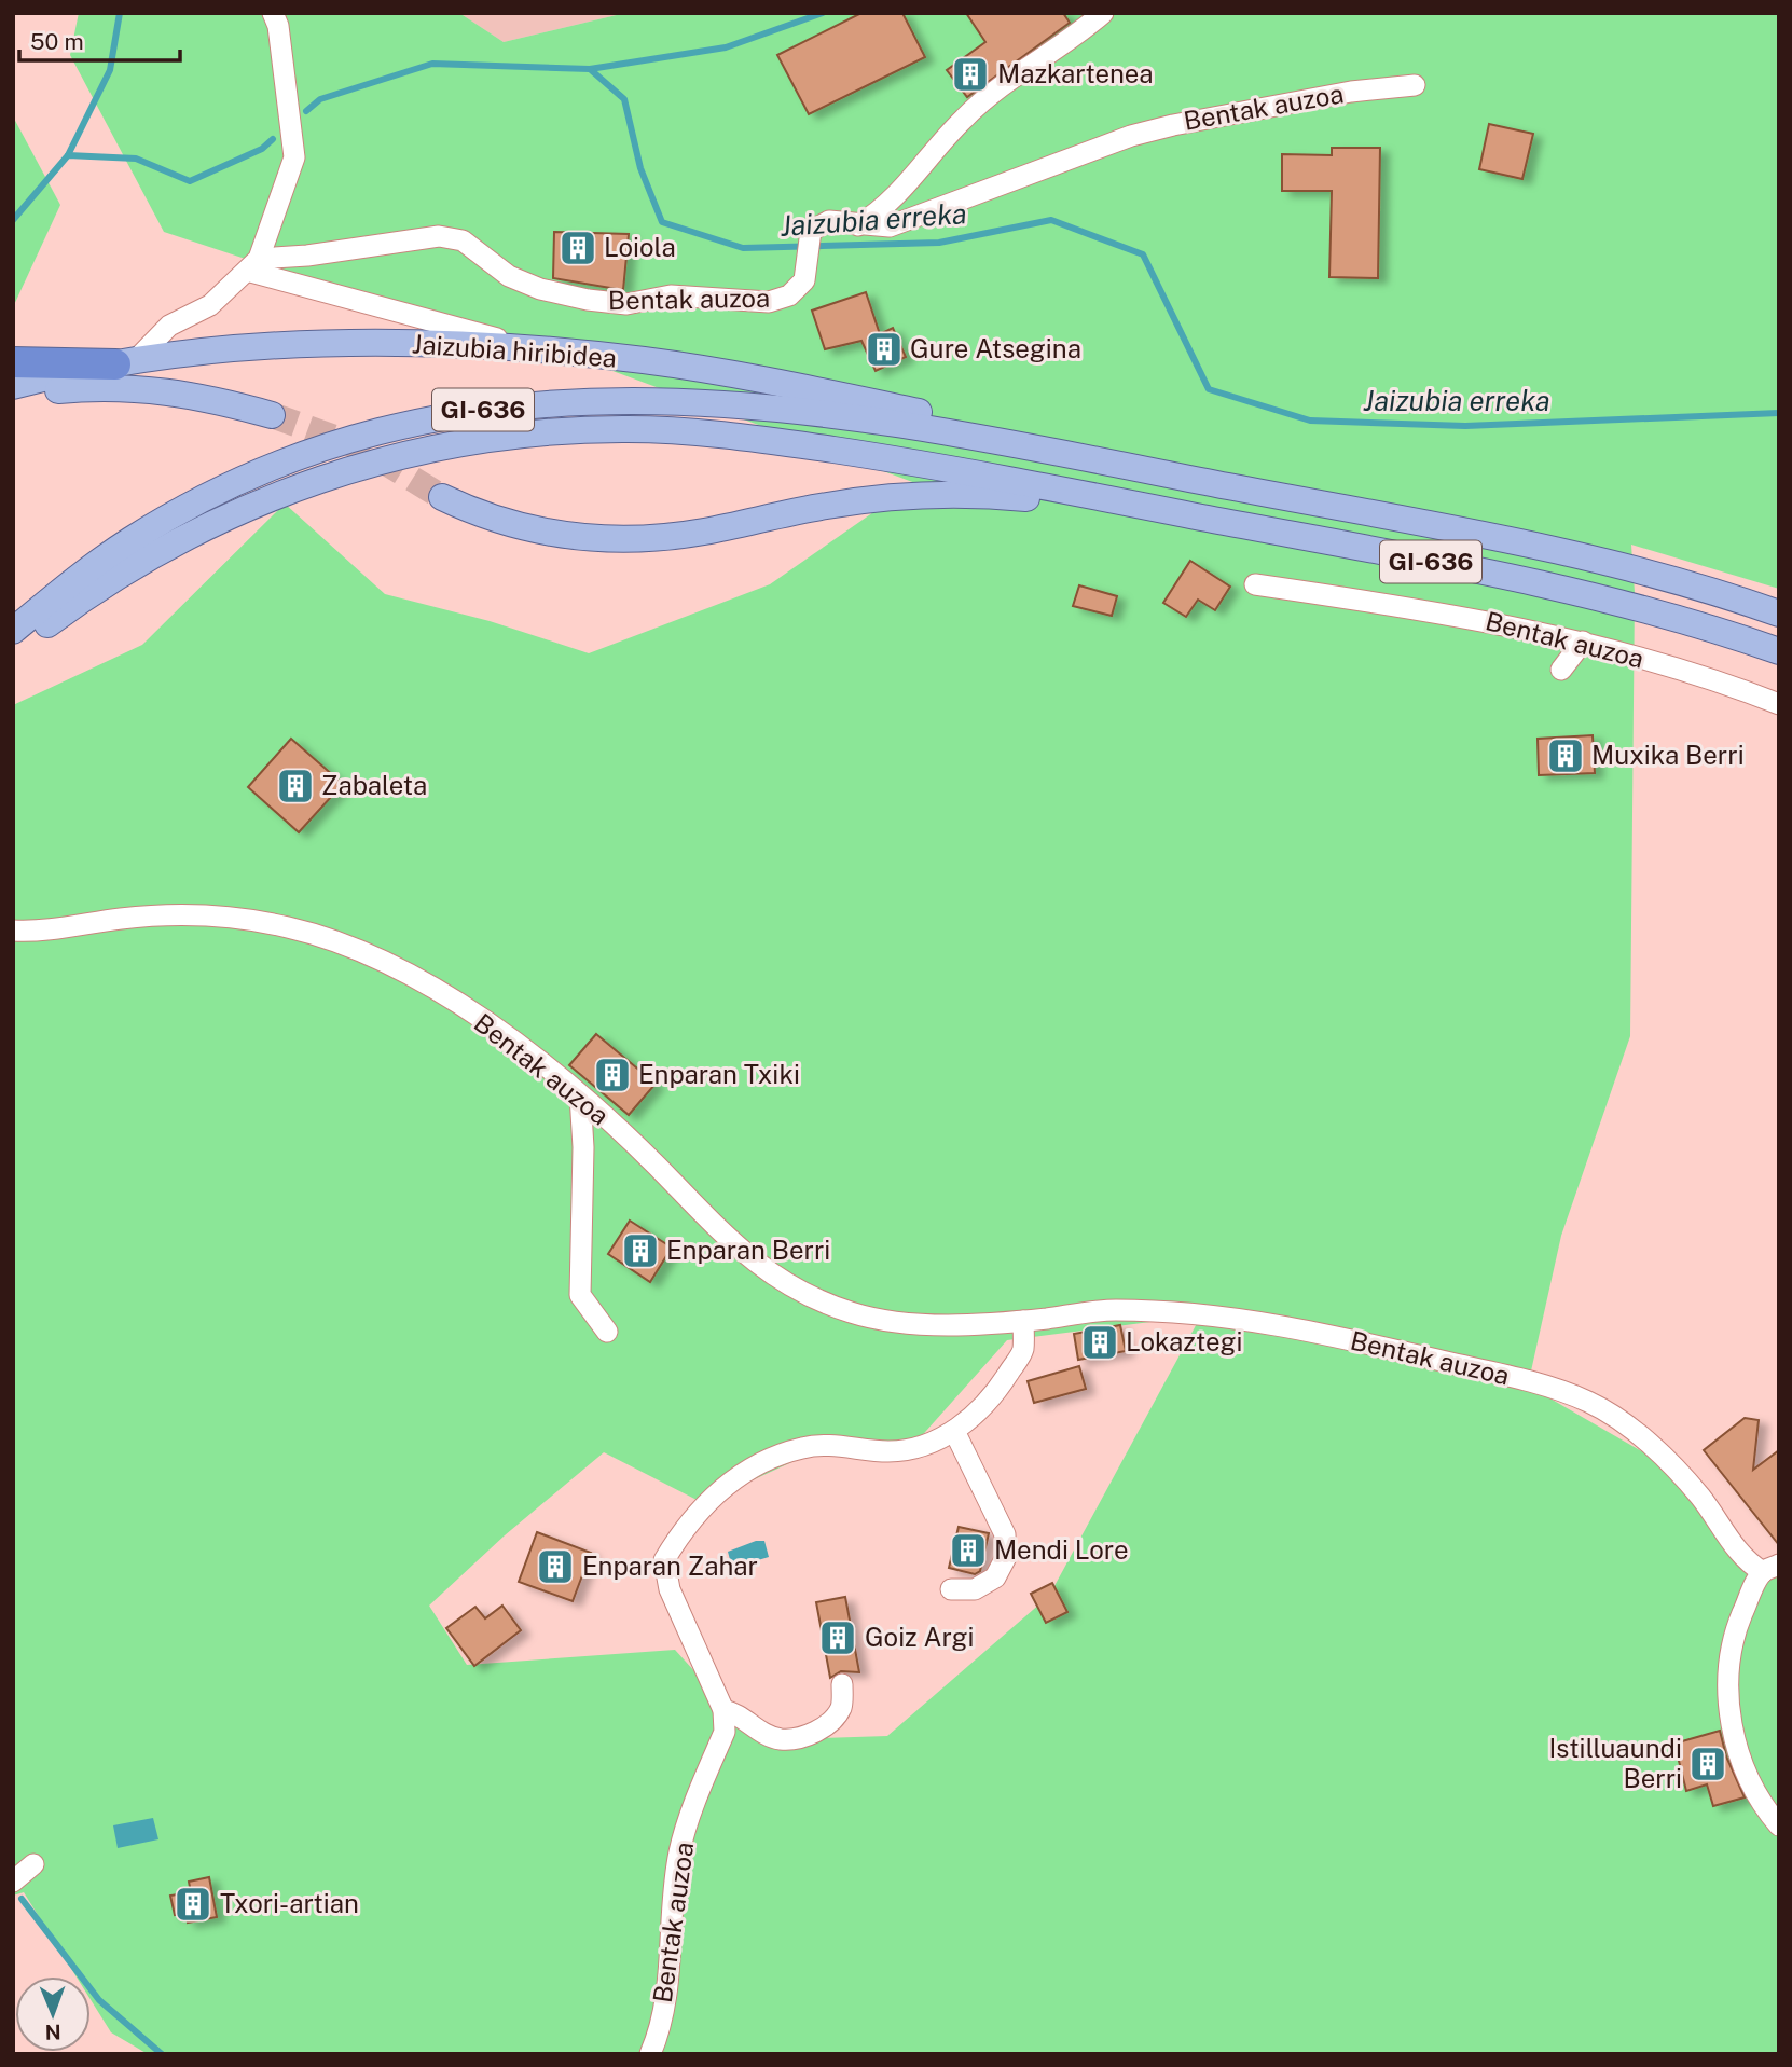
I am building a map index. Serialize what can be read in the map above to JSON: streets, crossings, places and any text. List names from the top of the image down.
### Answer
{
  "streets": {
    "main road": ["Jaizubia hiribidea", "GI-636"],
    "street": ["Bentak auzoa"]
  },
  "crossings": [
    ["Jaizubia hiribidea", "GI-636"]
  ],
  "water": ["Jaizubia erreka"],
  "places": {
    "building": [
      "Mazkartenea",
      "Loiola",
      "Gure Atsegina",
      "Muxika Berri",
      "Zabaleta",
      "Enparan Txiki",
      "Enparan Berri",
      "Lokaztegi",
      "Mendi Lore",
      "Enparan Zahar",
      "Goiz Argi",
      "Istilluaundi Berri",
      "Txori-artian"
    ]
  },
  "scale_bar": "50 m",
  "north": "bottom"
}
